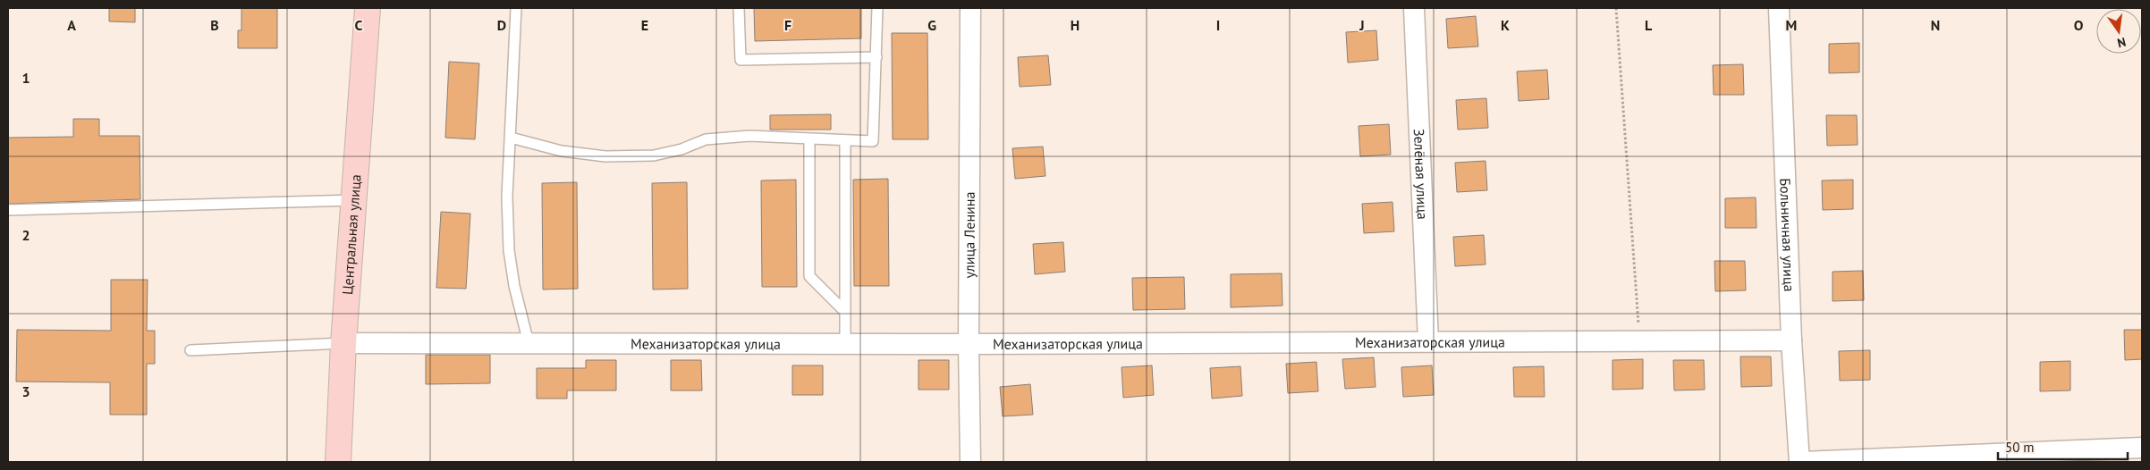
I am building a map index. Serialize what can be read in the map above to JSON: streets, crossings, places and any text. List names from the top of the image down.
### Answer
{
  "streets": {
    "street": [
      "Зелёная улица",
      "Центральная улица",
      "улица Ленина",
      "Больничная улица",
      "Механизаторская улица"
    ]
  },
  "crossings": [
    ["Зелёная улица", "Механизаторская улица"],
    ["Центральная улица", "Механизаторская улица"],
    ["улица Ленина", "Механизаторская улица"],
    ["Больничная улица", "Механизаторская улица"]
  ],
  "scale_bar": "50 m",
  "north": "bottom",
  "grid": {
    "columns": [
      "A",
      "B",
      "C",
      "D",
      "E",
      "F",
      "G",
      "H",
      "I",
      "J",
      "K",
      "L",
      "M",
      "N",
      "O"
    ],
    "rows": ["1", "2", "3"]
  }
}
